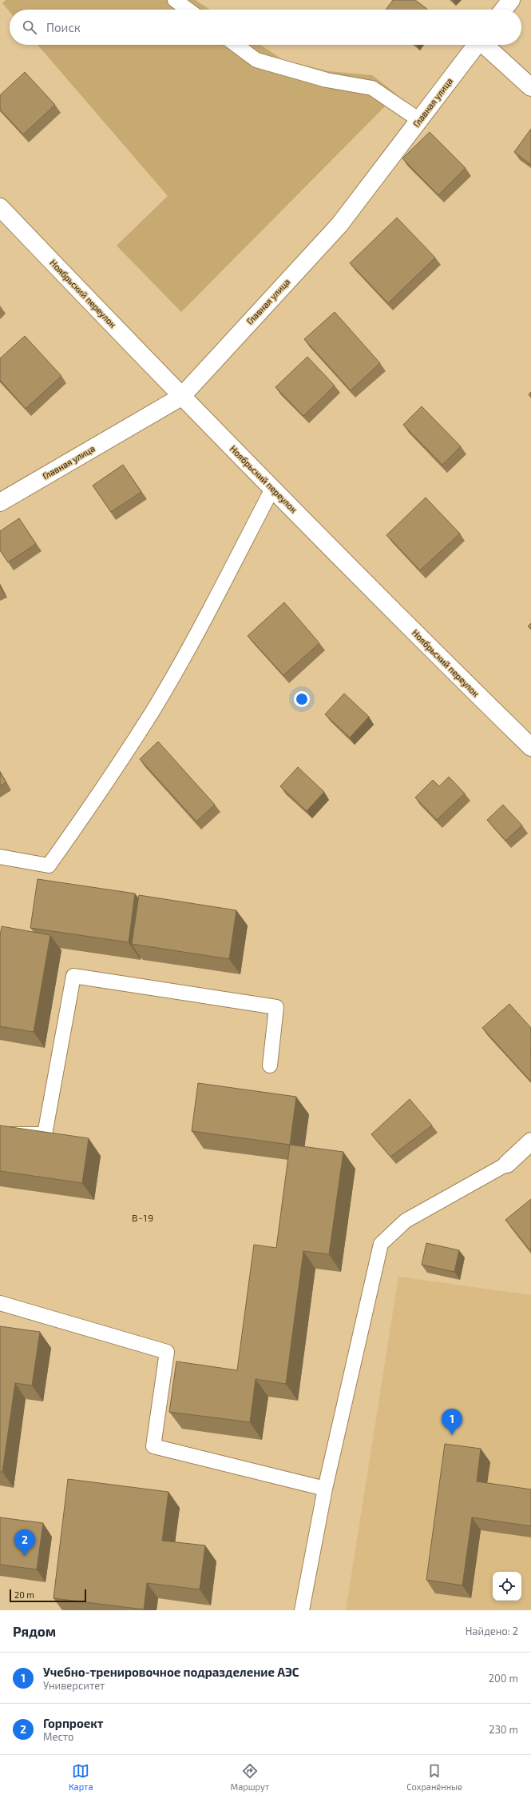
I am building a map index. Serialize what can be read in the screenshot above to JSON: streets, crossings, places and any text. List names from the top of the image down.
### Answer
{
  "streets": {
    "street": ["Главная улица", "Ноябрьский переулок"]
  },
  "crossings": [
    ["Главная улица", "Ноябрьский переулок"]
  ],
  "districts": ["В-19"],
  "scale_bar": "20 m",
  "page": {
    "search": "Поиск",
    "pins": ["1", "2"],
    "scale": "20 m",
    "heading": ["Рядом", "Найдено: 2"],
    "list": [
      {
        "mark": "1",
        "name": "Учебно-тренировочное подразделение АЭС",
        "note": "Университет",
        "value": "200 m"
      },
      {
        "mark": "2",
        "name": "Горпроект",
        "note": "Место",
        "value": "230 m"
      }
    ],
    "nav": ["Карта", "Маршрут", "Сохранённые"]
  }
}
